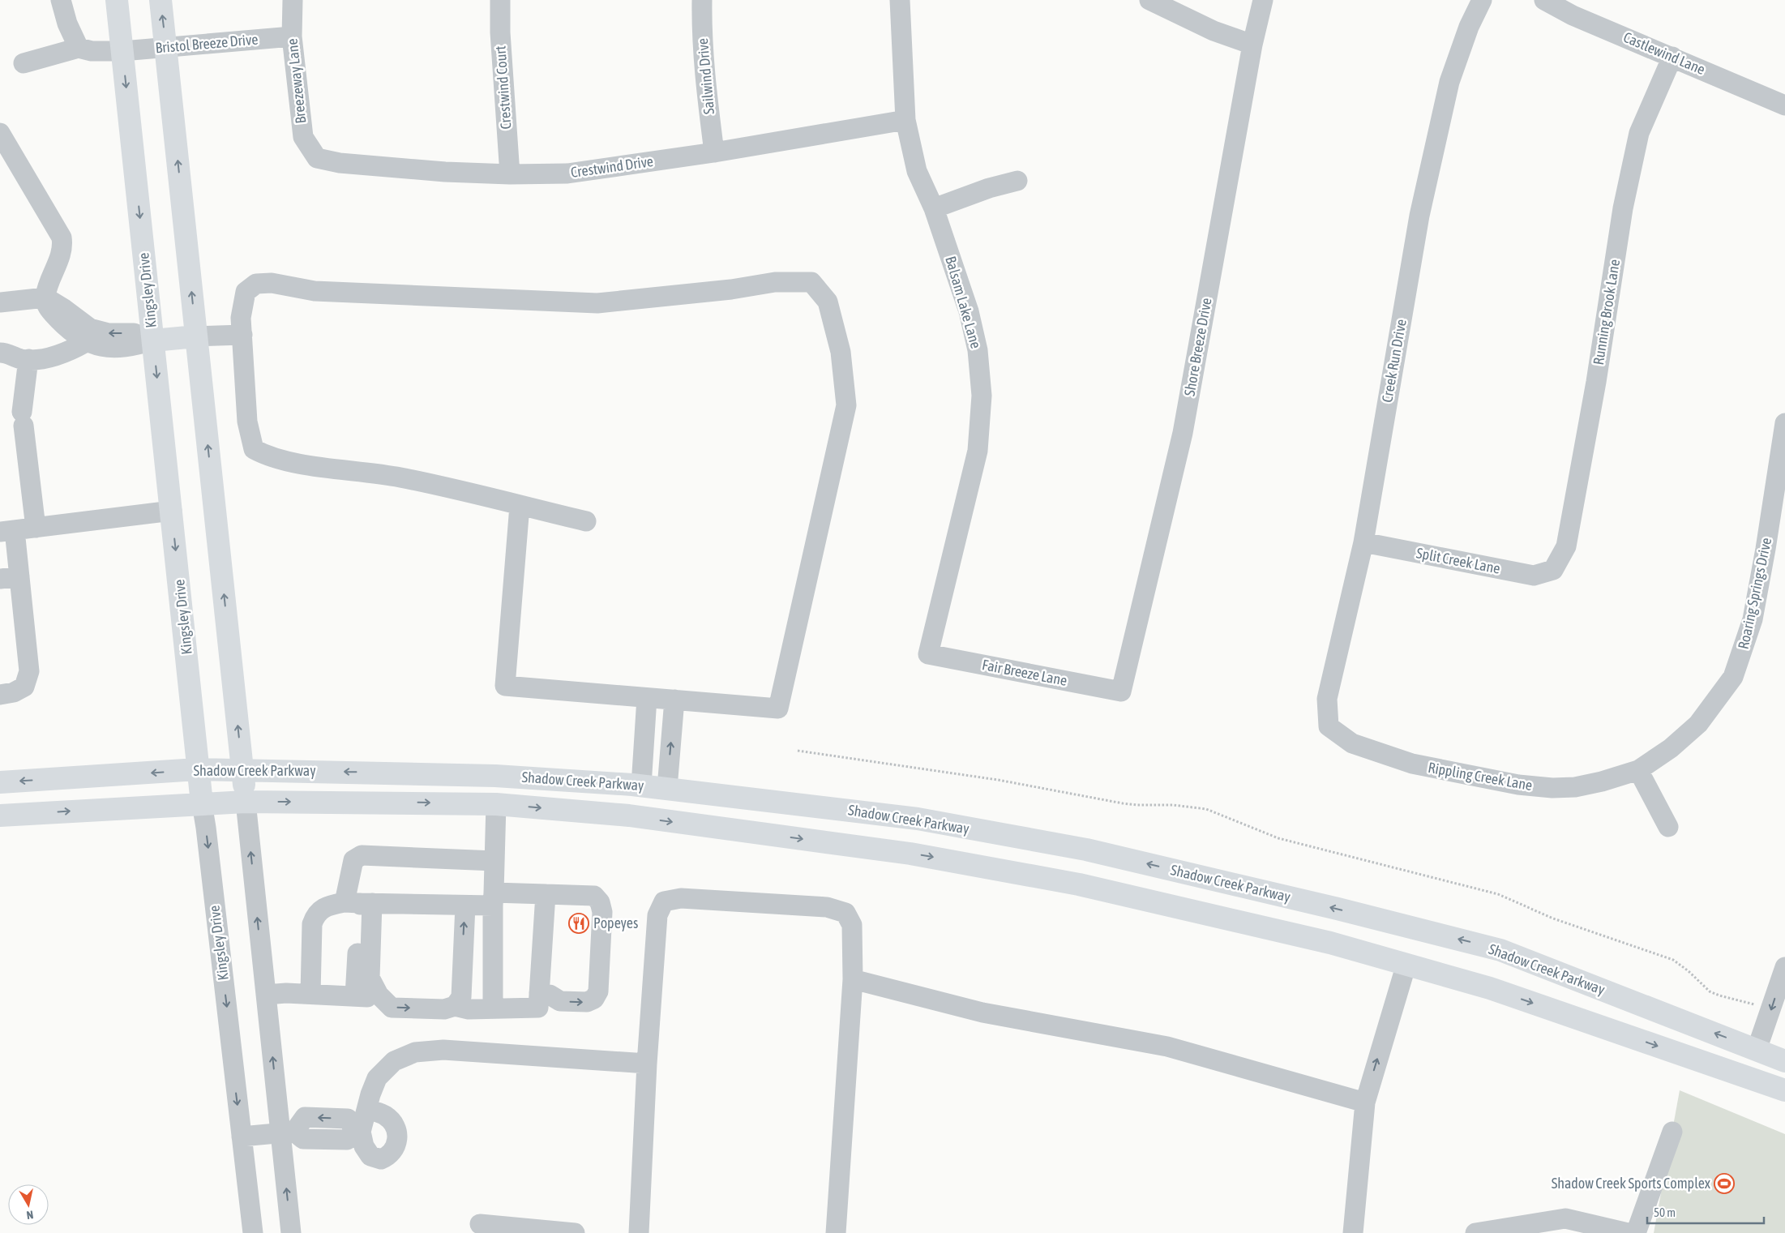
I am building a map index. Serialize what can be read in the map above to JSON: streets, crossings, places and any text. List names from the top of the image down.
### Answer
{
  "streets": {
    "main road": ["Kingsley Drive", "Shadow Creek Parkway"],
    "street": [
      "Bristol Breeze Drive",
      "Castlewind Lane",
      "Sailwind Drive",
      "Breezeway Lane",
      "Crestwind Court",
      "Crestwind Drive",
      "Balsam Lake Lane",
      "Running Brook Lane",
      "Shore Breeze Drive",
      "Creek Run Drive",
      "Split Creek Lane",
      "Roaring Springs Drive",
      "Fair Breeze Lane",
      "Rippling Creek Lane"
    ]
  },
  "crossings": [
    ["Bristol Breeze Drive", "Breezeway Lane"],
    ["Bristol Breeze Drive", "Kingsley Drive"],
    ["Castlewind Lane", "Running Brook Lane"],
    ["Sailwind Drive", "Crestwind Drive"],
    ["Breezeway Lane", "Crestwind Drive"],
    ["Crestwind Court", "Crestwind Drive"],
    ["Crestwind Drive", "Balsam Lake Lane"],
    ["Kingsley Drive", "Shadow Creek Parkway"],
    ["Balsam Lake Lane", "Fair Breeze Lane"],
    ["Running Brook Lane", "Split Creek Lane"],
    ["Shore Breeze Drive", "Fair Breeze Lane"],
    ["Creek Run Drive", "Split Creek Lane"],
    ["Creek Run Drive", "Rippling Creek Lane"],
    ["Roaring Springs Drive", "Rippling Creek Lane"]
  ],
  "places": {
    "restaurant": ["Popeyes"],
    "sports": ["Shadow Creek Sports Complex"]
  },
  "scale_bar": "50 m",
  "north": "bottom"
}
